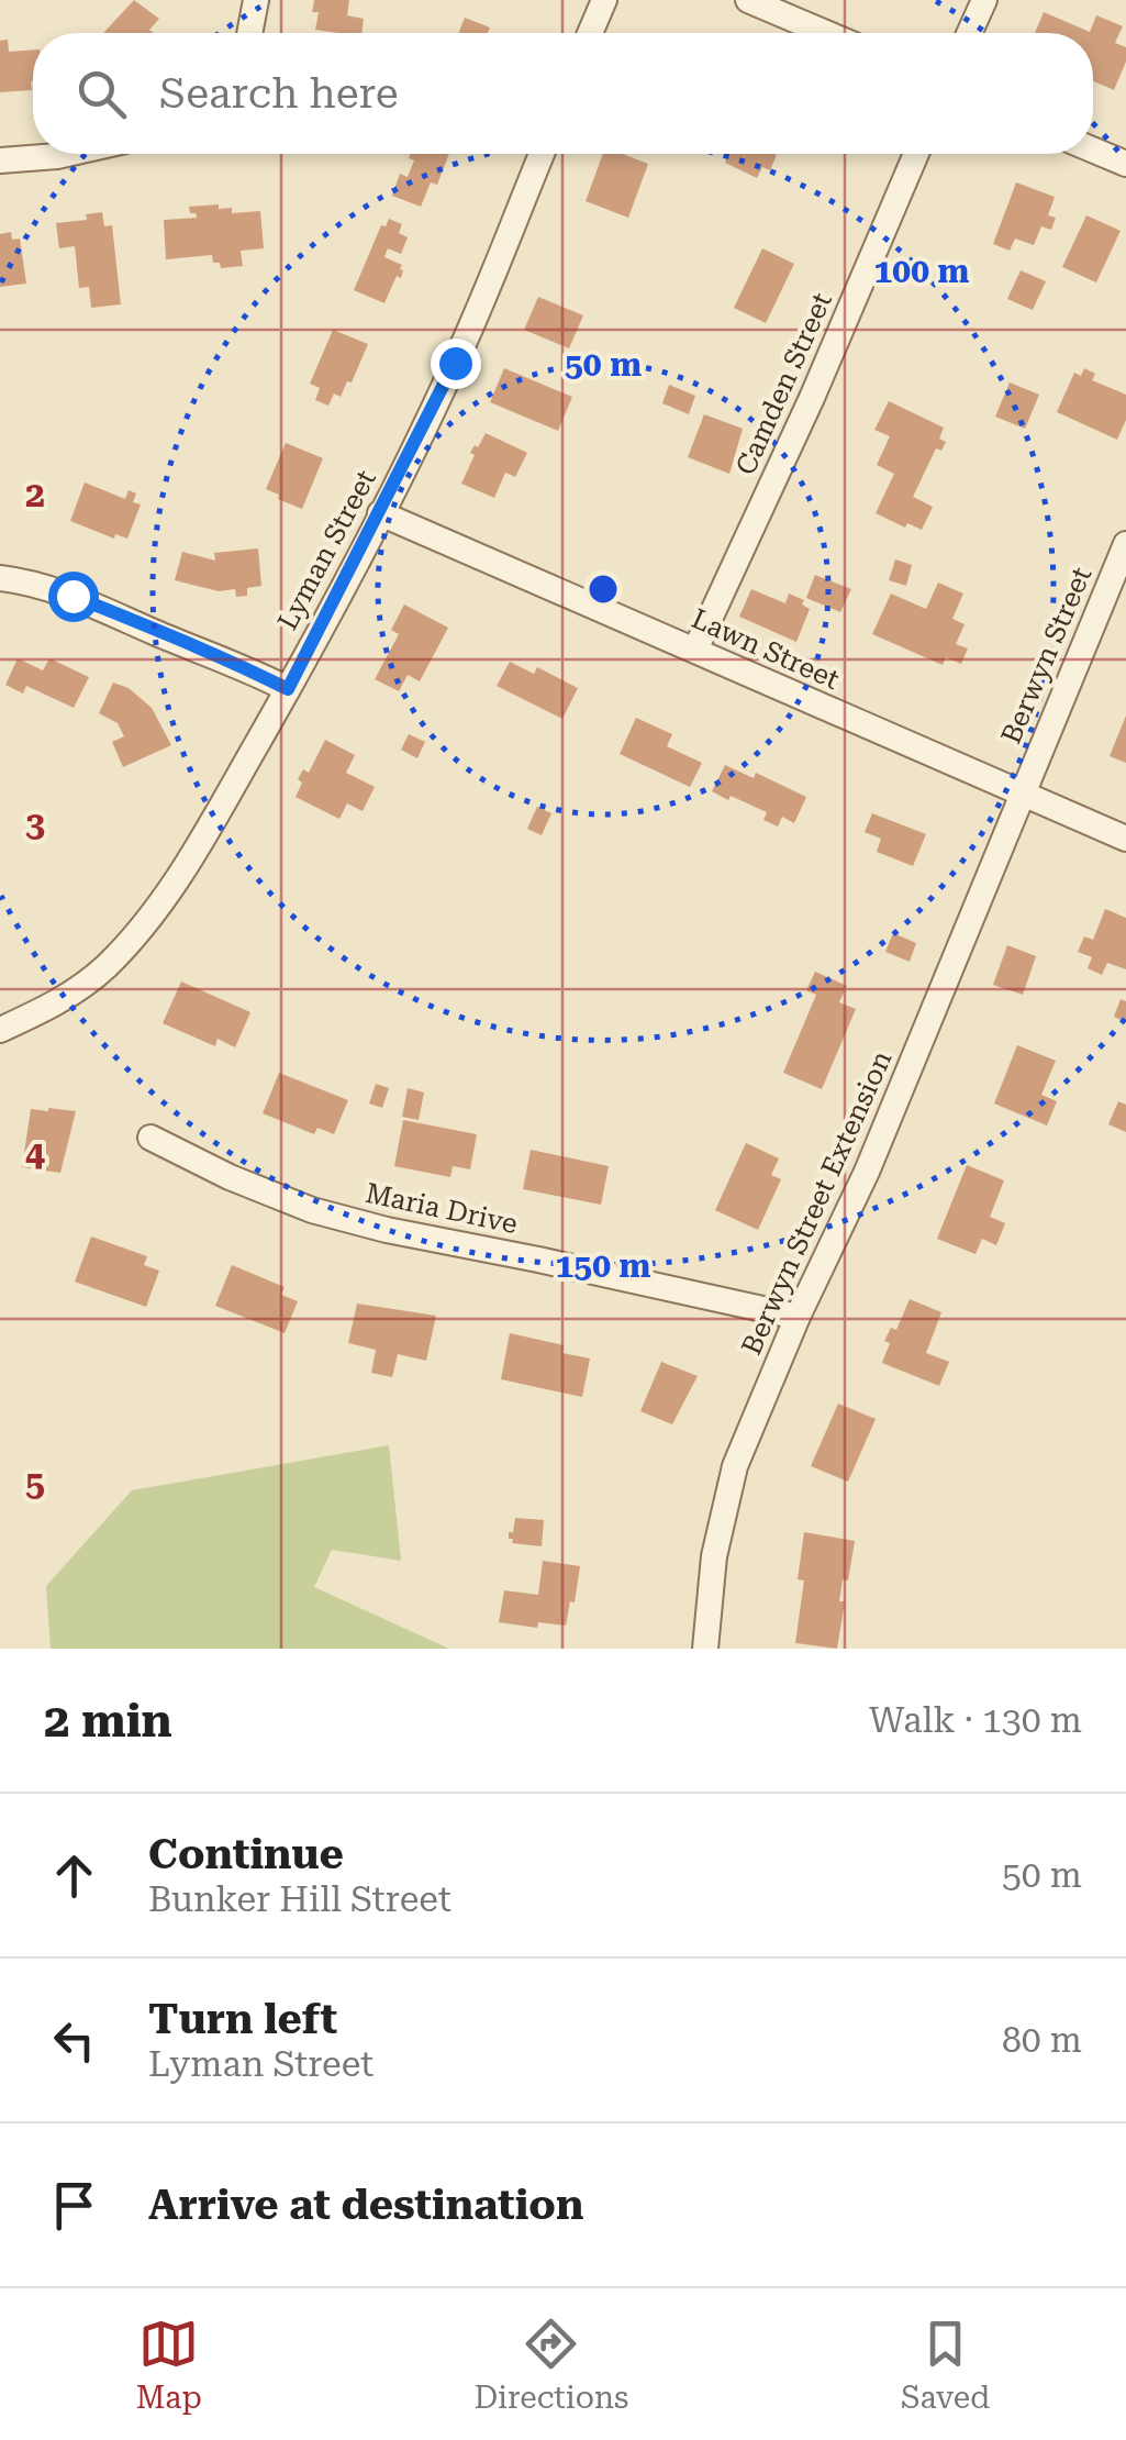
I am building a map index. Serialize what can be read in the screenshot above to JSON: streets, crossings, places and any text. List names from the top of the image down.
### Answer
{
  "streets": {
    "street": [
      "Camden Street",
      "Lyman Street",
      "Lawn Street",
      "Berwyn Street",
      "Berwyn Street Extension",
      "Maria Drive"
    ]
  },
  "crossings": [
    ["Camden Street", "Lawn Street"],
    ["Lyman Street", "Lawn Street"],
    ["Lawn Street", "Berwyn Street"],
    ["Lawn Street", "Berwyn Street Extension"],
    ["Berwyn Street", "Berwyn Street Extension"],
    ["Berwyn Street Extension", "Maria Drive"]
  ],
  "page": {
    "search": "Search here",
    "heading": ["2 min", "Walk · 130 m"],
    "list": [
      ["Continue", "Bunker Hill Street", "50 m"],
      ["Turn left", "Lyman Street", "80 m"],
      "Arrive at destination"
    ],
    "nav": ["Map", "Directions", "Saved"]
  },
  "grid": {
    "rows": [
      "2",
      "3",
      "4",
      "5"
    ]
  },
  "rings": ["100 m", "50 m", "150 m"]
}
